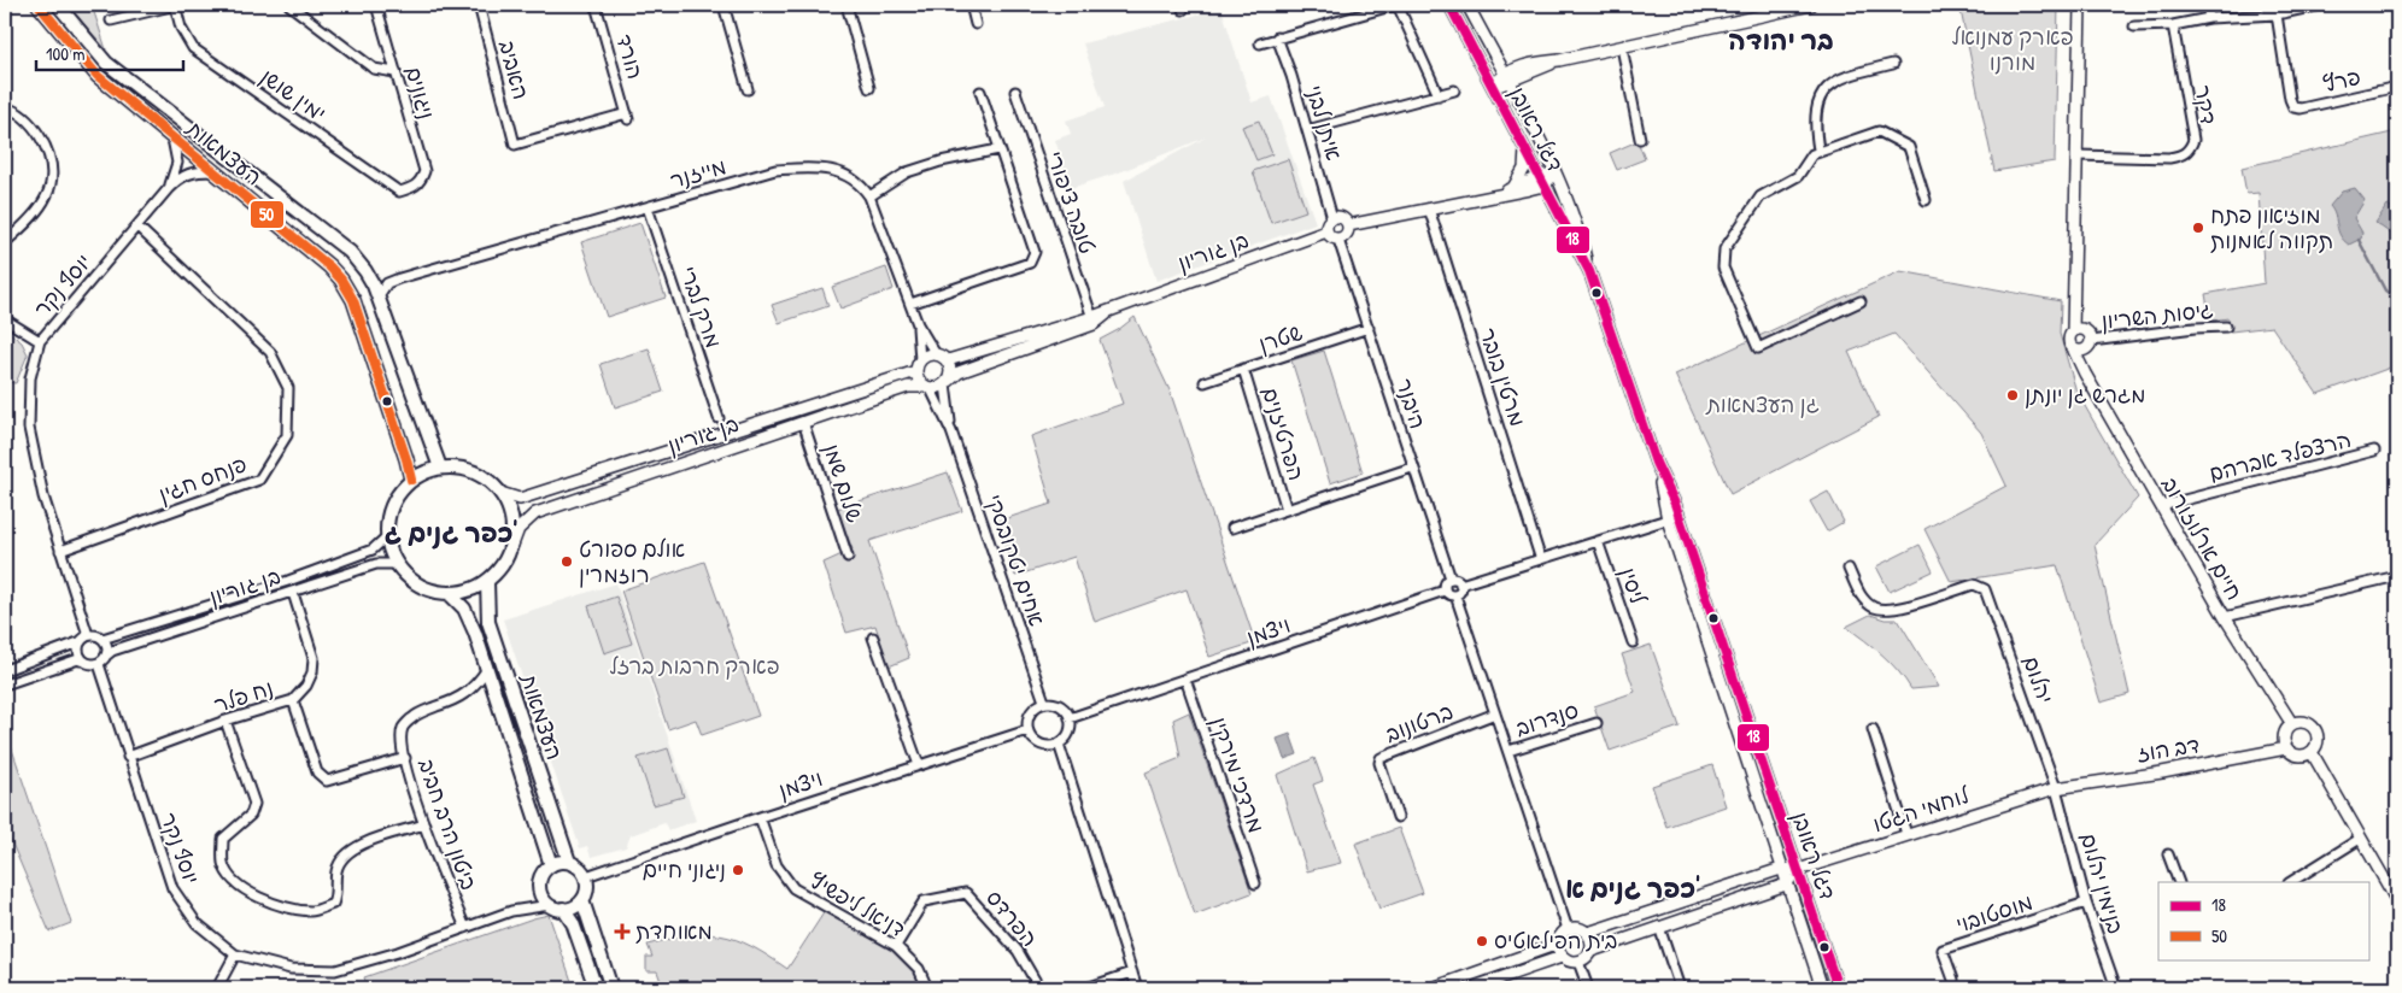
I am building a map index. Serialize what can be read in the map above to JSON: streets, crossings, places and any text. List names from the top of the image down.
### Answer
{
  "streets": {
    "main road": ["העצמאות"],
    "street": [
      "הורד",
      "האביב",
      "פרץ",
      "ניגונים",
      "ימין שושן",
      "דקר",
      "איתן לבני",
      "דגל ראובן",
      "מייזנר",
      "טובה ציפורי",
      "בן גוריון",
      "יוסף נקר",
      "מרק לברי",
      "גיסות השריון",
      "שטרן",
      "מרטין בובר",
      "היבנר",
      "הפרטיזנים",
      "הרצפלד אברהם",
      "פנחס חגין",
      "שלום שמן",
      "חיים ארלוזורוב",
      "אחים יטקובסקי",
      "ליסין",
      "ויצמן",
      "יהלום",
      "נח פלר",
      "סנדרוב",
      "ברטונוב",
      "דב הוז",
      "מרדכי מירקין",
      "לוחמי הגטו",
      "ביטון הרב חביב",
      "בנימין יהלום",
      "דניאל ליפשיץ",
      "מוסטובוי",
      "הפרדס"
    ]
  },
  "crossings": [
    ["הורד", "האביב"],
    ["ניגונים", "ימין שושן"],
    ["איתן לבני", "בן גוריון"],
    ["איתן לבני", "היבנר"],
    ["דגל ראובן", "לוחמי הגטו"],
    ["העצמאות", "מייזנר"],
    ["העצמאות", "בן גוריון"],
    ["העצמאות", "יוסף נקר"],
    ["העצמאות", "ויצמן"],
    ["העצמאות", "ביטון הרב חביב"],
    ["מייזנר", "בן גוריון"],
    ["מייזנר", "מרק לברי"],
    ["מייזנר", "אחים יטקובסקי"],
    ["טובה ציפורי", "בן גוריון"],
    ["בן גוריון", "יוסף נקר"],
    ["בן גוריון", "היבנר"],
    ["בן גוריון", "שלום שמן"],
    ["בן גוריון", "אחים יטקובסקי"],
    ["בן גוריון", "נח פלר"],
    ["יוסף נקר", "פנחס חגין"],
    ["יוסף נקר", "ויצמן"],
    ["יוסף נקר", "נח פלר"],
    ["יוסף נקר", "ביטון הרב חביב"],
    ["גיסות השריון", "חיים ארלוזורוב"],
    ["שטרן", "היבנר"],
    ["שטרן", "הפרטיזנים"],
    ["היבנר", "הפרטיזנים"],
    ["היבנר", "ויצמן"],
    ["הרצפלד אברהם", "חיים ארלוזורוב"],
    ["חיים ארלוזורוב", "דב הוז"],
    ["אחים יטקובסקי", "ויצמן"],
    ["ויצמן", "מרדכי מירקין"],
    ["ויצמן", "דניאל ליפשיץ"],
    ["יהלום", "דב הוז"],
    ["יהלום", "לוחמי הגטו"],
    ["יהלום", "בנימין יהלום"],
    ["דב הוז", "לוחמי הגטו"],
    ["דב הוז", "בנימין יהלום"],
    ["לוחמי הגטו", "בנימין יהלום"],
    ["בנימין יהלום", "מוסטובוי"],
    ["דניאל ליפשיץ", "הפרדס"]
  ],
  "districts": ["בר יהודה", "כפר גנים ג'", "כפר גנים א'"],
  "parks": ["פארק עמנואל מורנו", "גן העצמאות", "פארק חרבות ברזל"],
  "places": {
    "other": [
      "מוזיאון פתח תקווה לאמנות",
      "מגרש גן יונתן",
      "אולם ספורט רוזמרין",
      "ניגוני חיים",
      "בית הפילאטיס"
    ],
    "health": ["מאוחדת"]
  },
  "lines": ["transit line 18", "transit line 50"],
  "legend": ["18", "50"],
  "scale_bar": "100 m"
}
